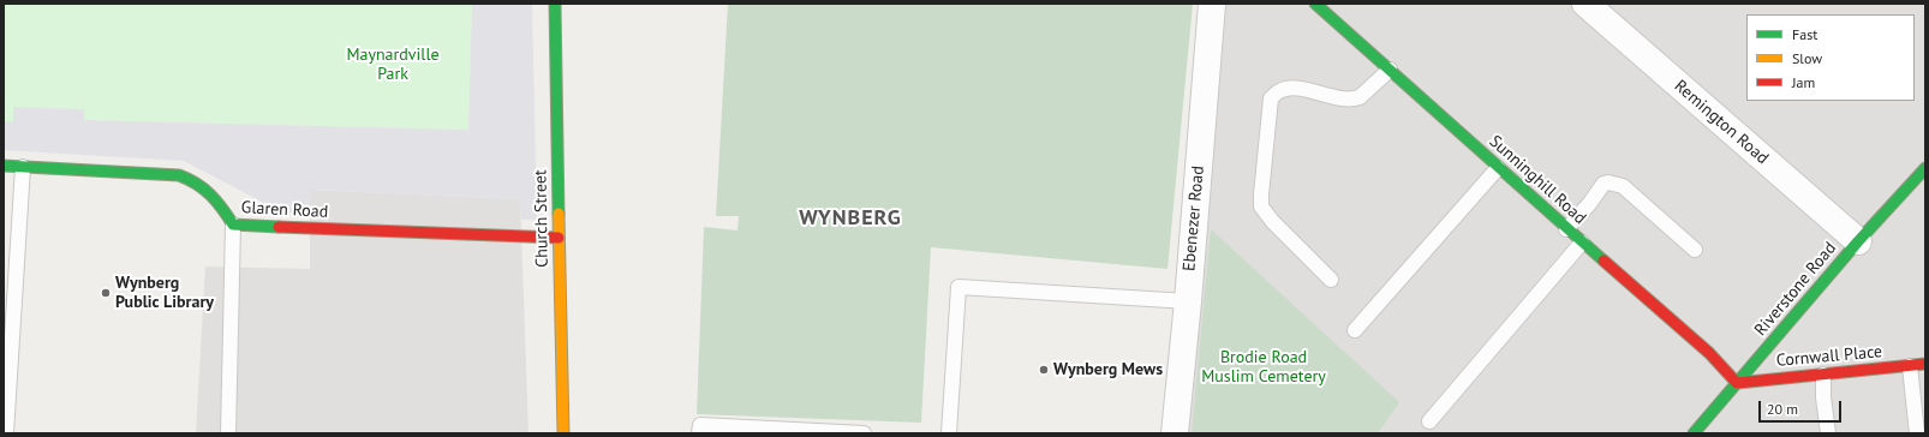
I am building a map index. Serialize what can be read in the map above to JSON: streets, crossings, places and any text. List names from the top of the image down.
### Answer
{
  "streets": {
    "street": [
      "Remington Road",
      "Sunninghill Road",
      "Glaren Road",
      "Church Street",
      "Ebenezer Road",
      "Riverstone Road",
      "Cornwall Place"
    ]
  },
  "crossings": [
    ["Remington Road", "Riverstone Road"],
    ["Sunninghill Road", "Riverstone Road"],
    ["Sunninghill Road", "Cornwall Place"],
    ["Glaren Road", "Church Street"],
    ["Riverstone Road", "Cornwall Place"]
  ],
  "districts": ["WYNBERG"],
  "parks": ["Maynardville Park", "Brodie Road Muslim Cemetery"],
  "places": ["Wynberg Public Library", "Wynberg Mews"],
  "legend": ["Fast", "Slow", "Jam"],
  "scale_bar": "20 m"
}
